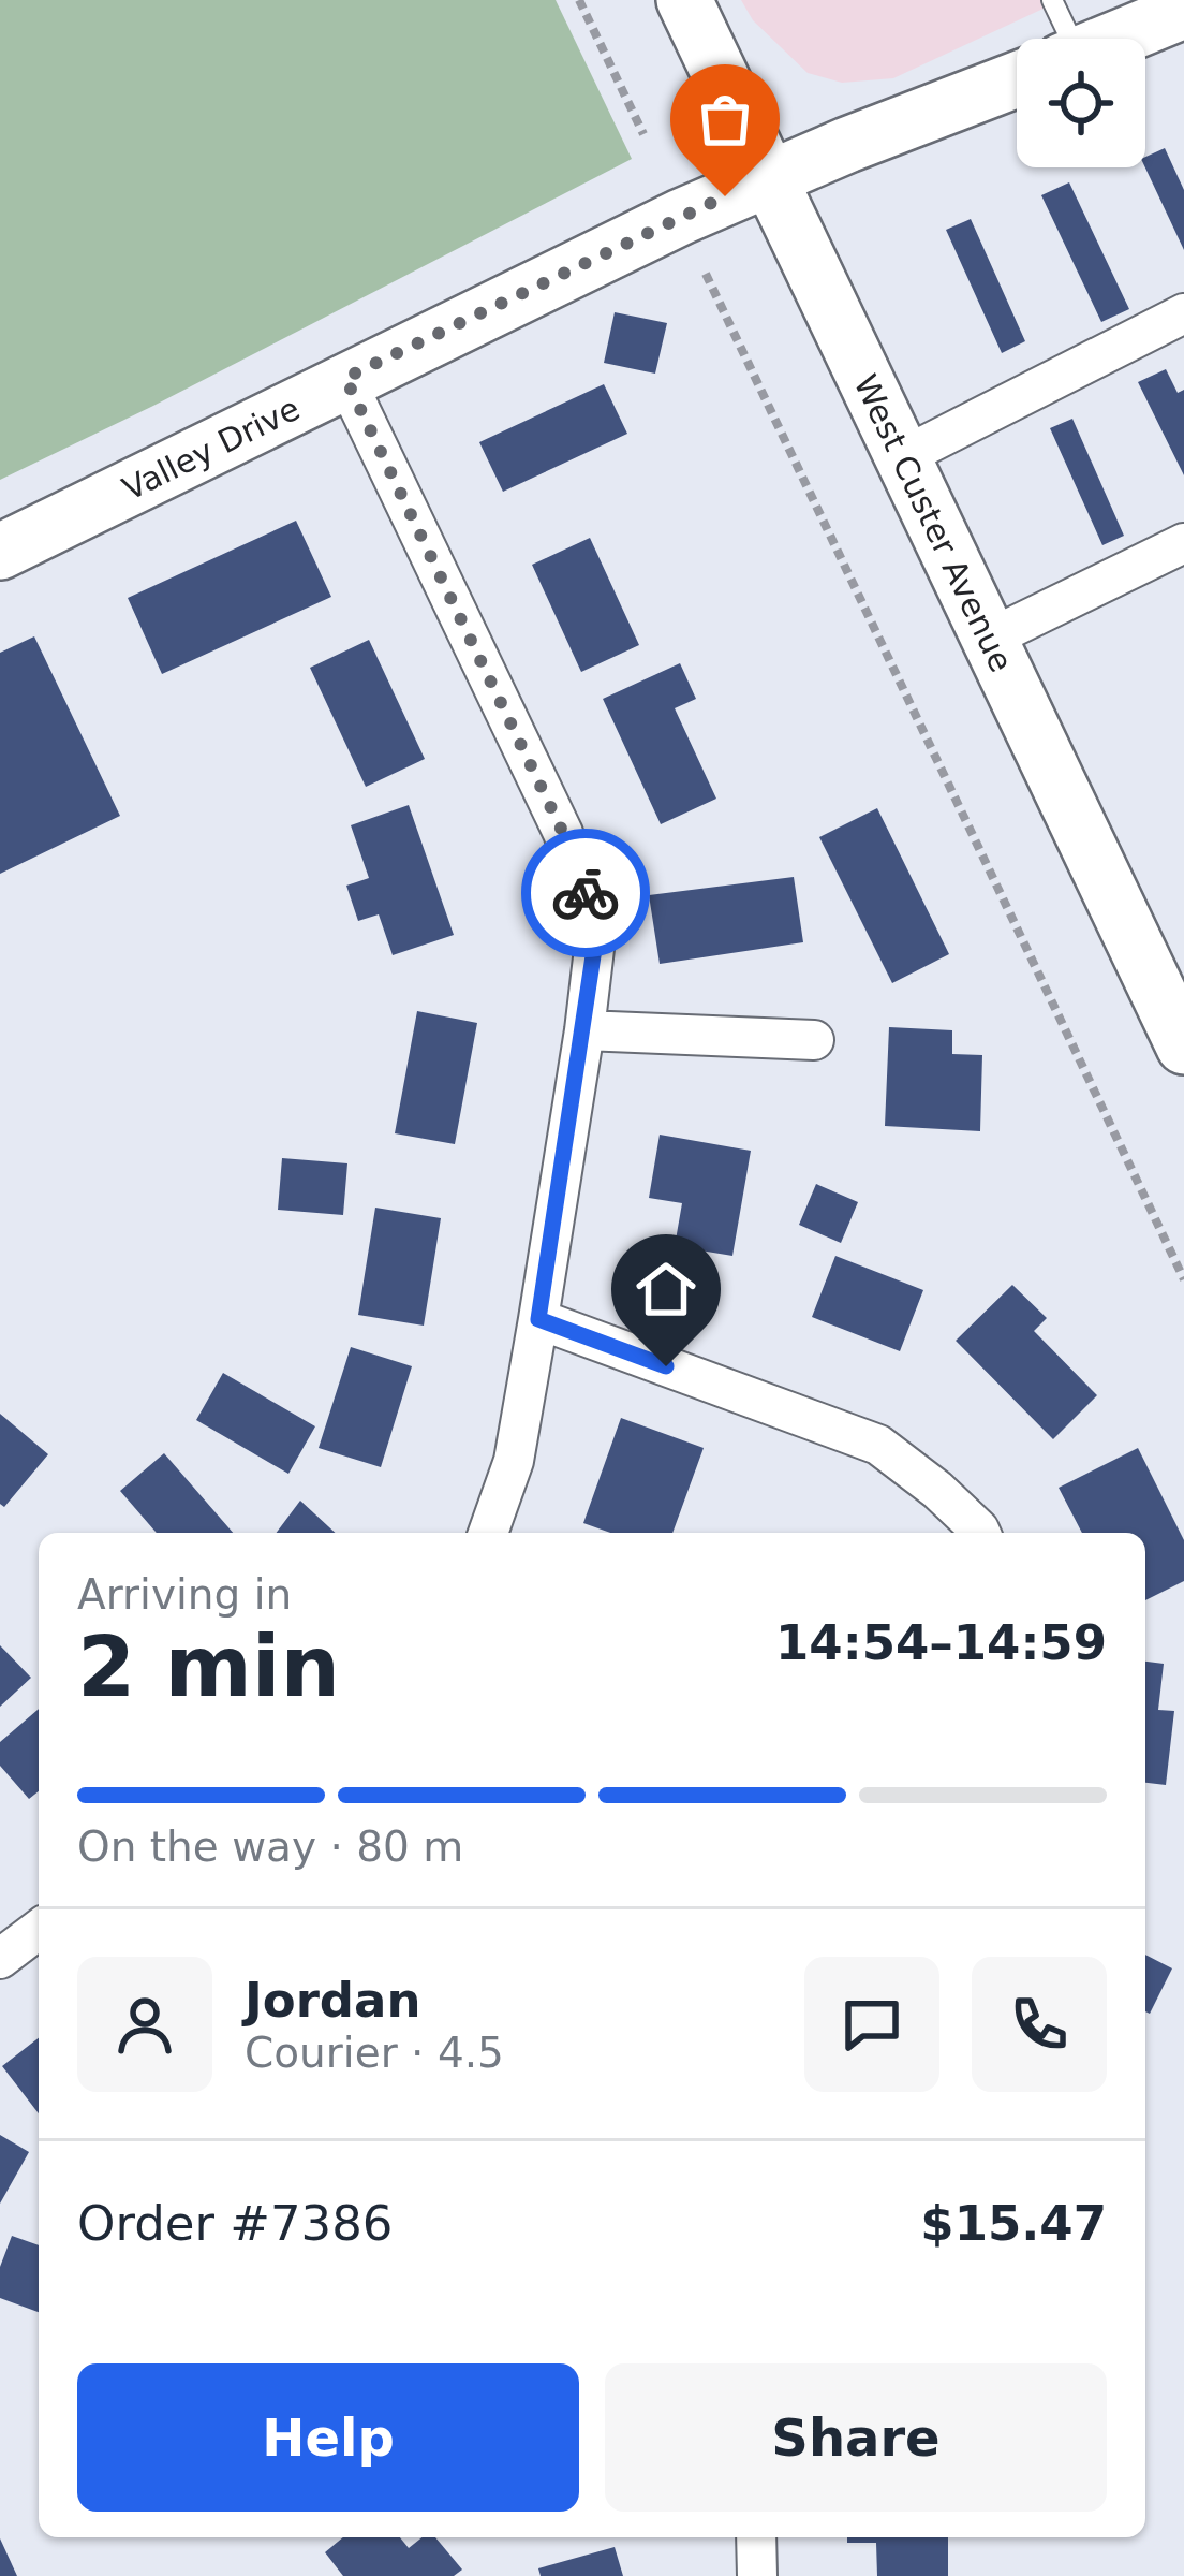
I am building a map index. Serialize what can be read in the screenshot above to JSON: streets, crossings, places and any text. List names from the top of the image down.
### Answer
{
  "streets": {
    "main road": ["Valley Drive", "West Custer Avenue"]
  },
  "crossings": [
    ["Valley Drive", "West Custer Avenue"]
  ],
  "page": {
    "heading": ["2 min", "Arriving in", "14:54–14:59"],
    "panel": [
      "Jordan",
      "Courier · 4.5",
      "Order #7386",
      "$15.47"
    ],
    "bar": "On the way · 80 m",
    "buttons": ["Help", "Share"]
  }
}
